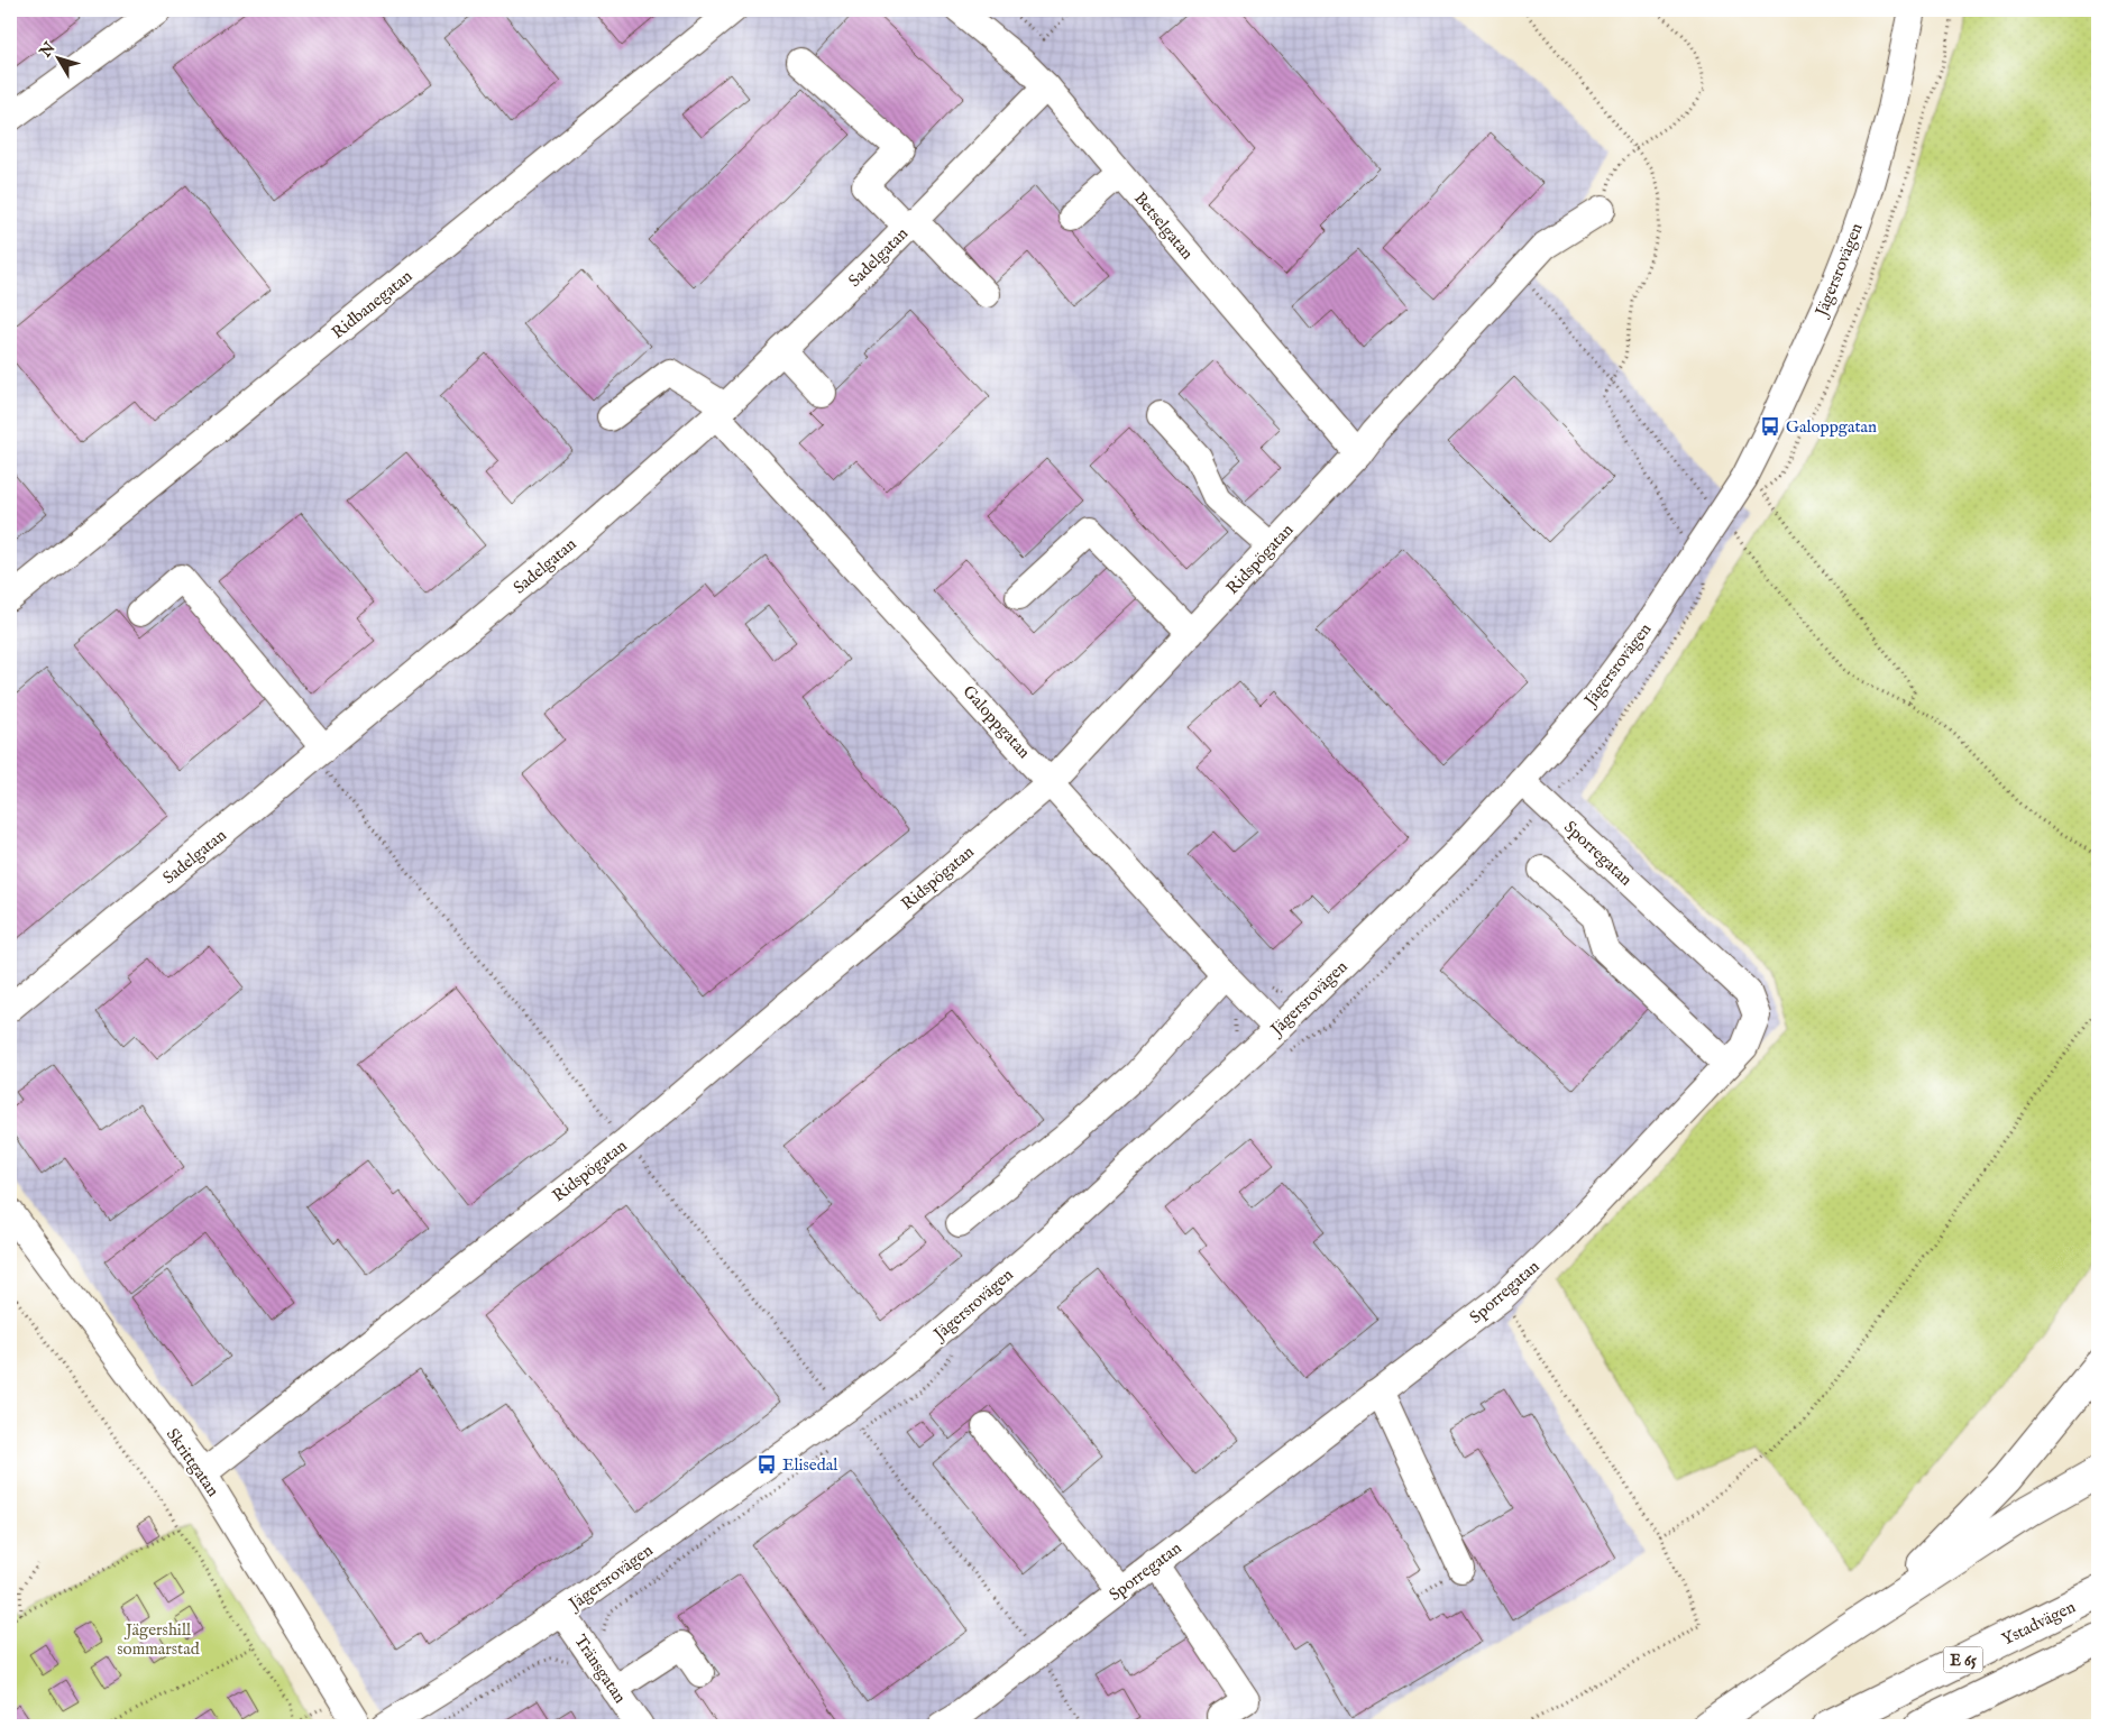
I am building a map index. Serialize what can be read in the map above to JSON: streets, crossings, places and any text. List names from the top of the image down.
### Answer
{
  "streets": {
    "highway": ["Ystadvägen", "E 65"],
    "street": [
      "Betselgatan",
      "Sadelgatan",
      "Jägersrovägen",
      "Ridbanegatan",
      "Ridspögatan",
      "Galoppgatan",
      "Sporregatan",
      "Skrittgatan",
      "Tränsgatan"
    ]
  },
  "crossings": [
    ["Betselgatan", "Sadelgatan"],
    ["Betselgatan", "Ridspögatan"],
    ["Sadelgatan", "Galoppgatan"],
    ["Jägersrovägen", "Galoppgatan"],
    ["Jägersrovägen", "Sporregatan"],
    ["Jägersrovägen", "Tränsgatan"],
    ["Ridspögatan", "Galoppgatan"],
    ["Ridspögatan", "Skrittgatan"]
  ],
  "parks": ["Jägershill sommarstad"],
  "places": {
    "bus stop": ["Galoppgatan", "Elisedal"]
  },
  "north": "top left"
}
